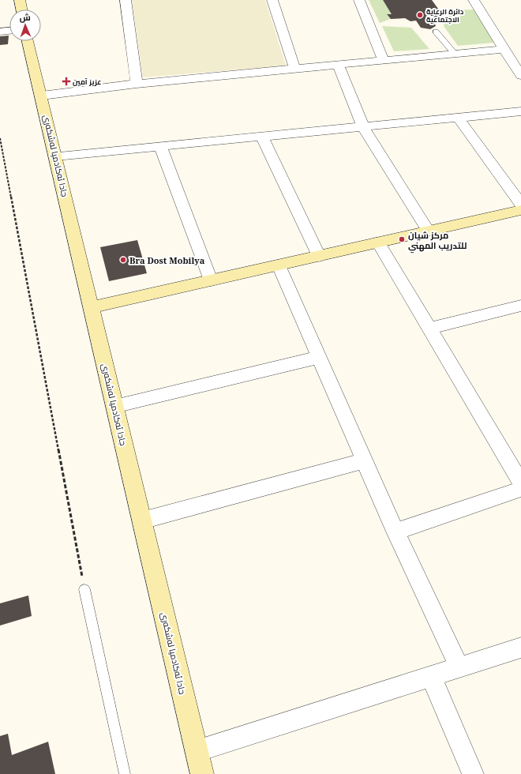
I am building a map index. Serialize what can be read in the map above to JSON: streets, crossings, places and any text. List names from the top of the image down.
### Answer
{
  "streets": {
    "main road": ["جادا ئه‌كادميا له‌شكه‌رى"]
  },
  "places": {
    "other": ["دائرة الرعاية الاجتماعية", "مركز شيان للتدريب المهني", "Bra Dost Mobilya"],
    "health": ["عزيز آمين"]
  },
  "north": "top"
}
